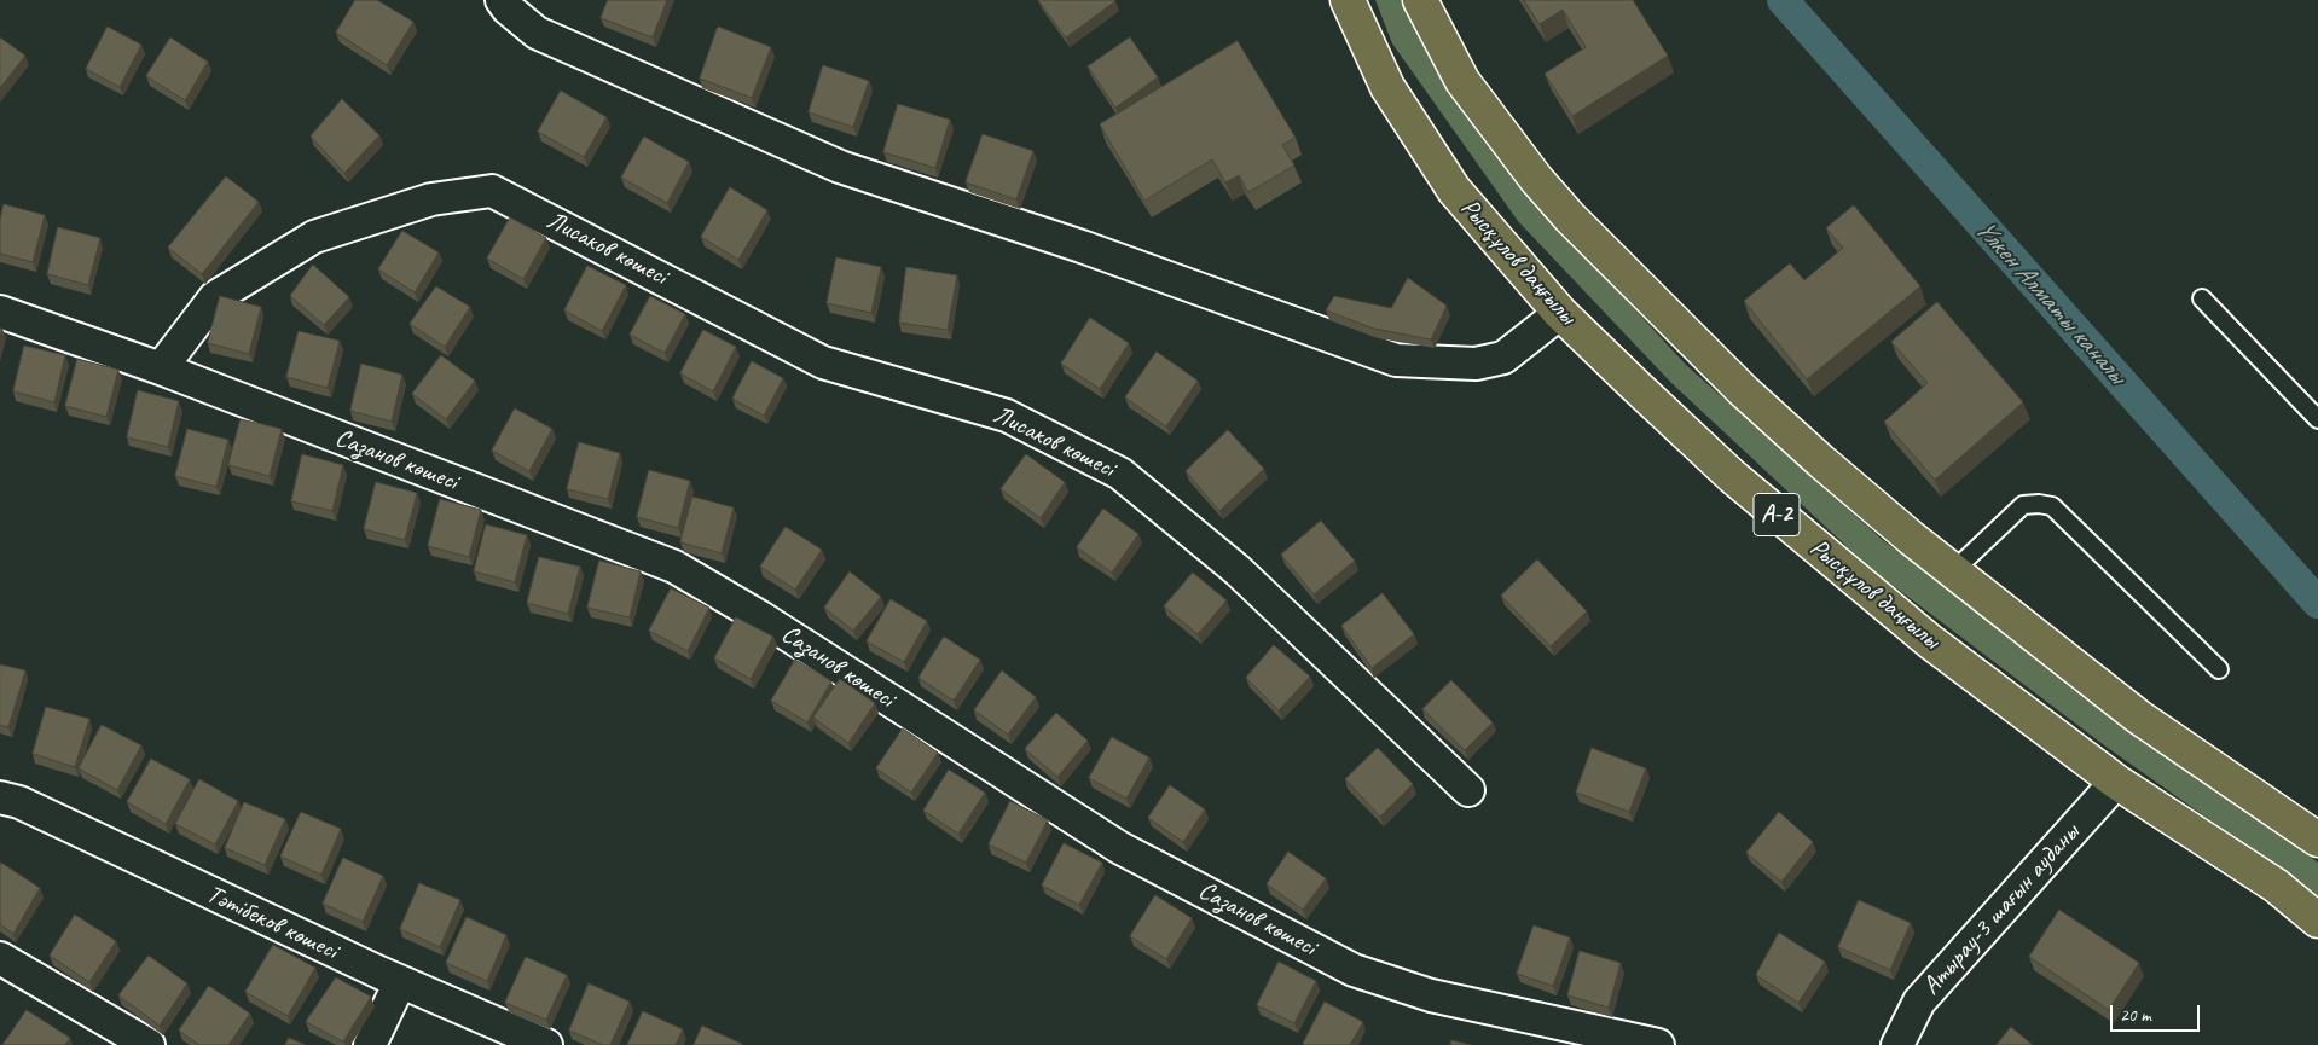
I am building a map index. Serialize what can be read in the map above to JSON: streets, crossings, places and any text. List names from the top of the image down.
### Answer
{
  "streets": {
    "main road": ["Рысқұлов даңғылы", "A-2"],
    "street": [
      "Лисаков көшесі",
      "Сазанов көшесі",
      "Атырау-3 шағын ауданы",
      "Тәтібеков көшесі"
    ]
  },
  "crossings": [
    ["Лисаков көшесі", "Сазанов көшесі"],
    ["Рысқұлов даңғылы", "Атырау-3 шағын ауданы"]
  ],
  "water": ["Үлкен Алматы каналы"],
  "scale_bar": "20 m"
}
